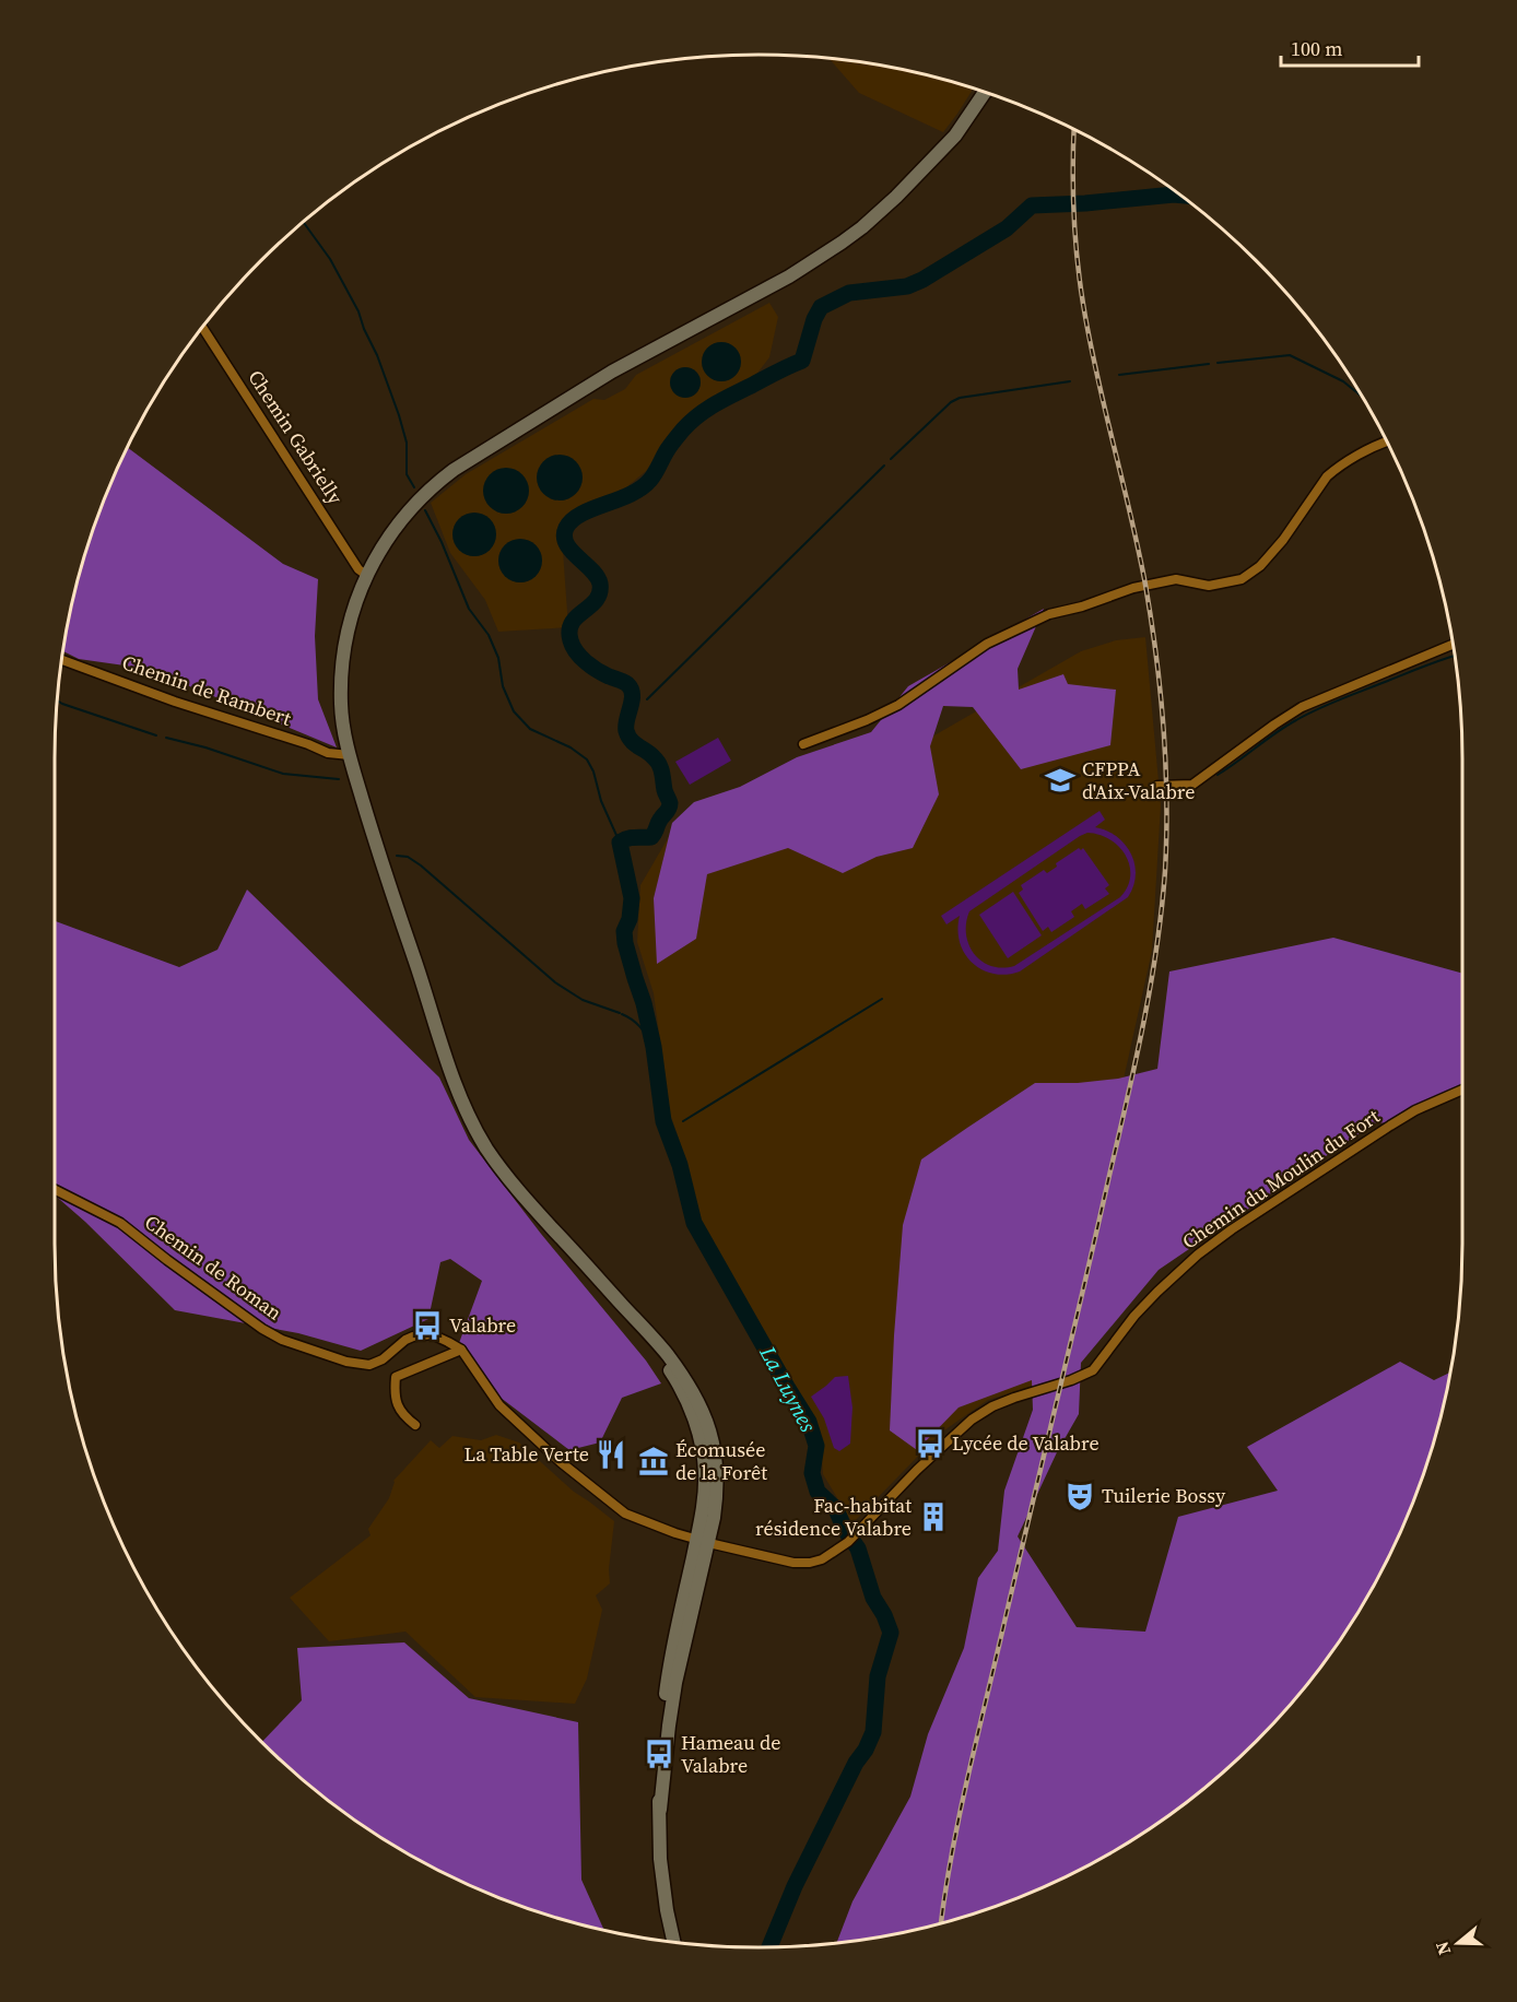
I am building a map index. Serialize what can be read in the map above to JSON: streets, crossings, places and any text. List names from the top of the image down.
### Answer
{
  "streets": {
    "street": [
      "Chemin Gabrielly",
      "Chemin de Rambert",
      "Chemin du Moulin du Fort",
      "Chemin de Roman"
    ]
  },
  "crossings": [
    ["Chemin du Moulin du Fort", "Chemin de Roman"]
  ],
  "water": ["La Luynes"],
  "places": {
    "school or university": ["CFPPA d'Aix-Valabre"],
    "bus stop": ["Valabre", "Lycée de Valabre", "Hameau de Valabre"],
    "restaurant": ["La Table Verte"],
    "museum": ["Écomusée de la Forêt"],
    "theatre": ["Tuilerie Bossy"],
    "building": ["Fac-habitat résidence Valabre"]
  },
  "scale_bar": "100 m",
  "north": "left"
}
